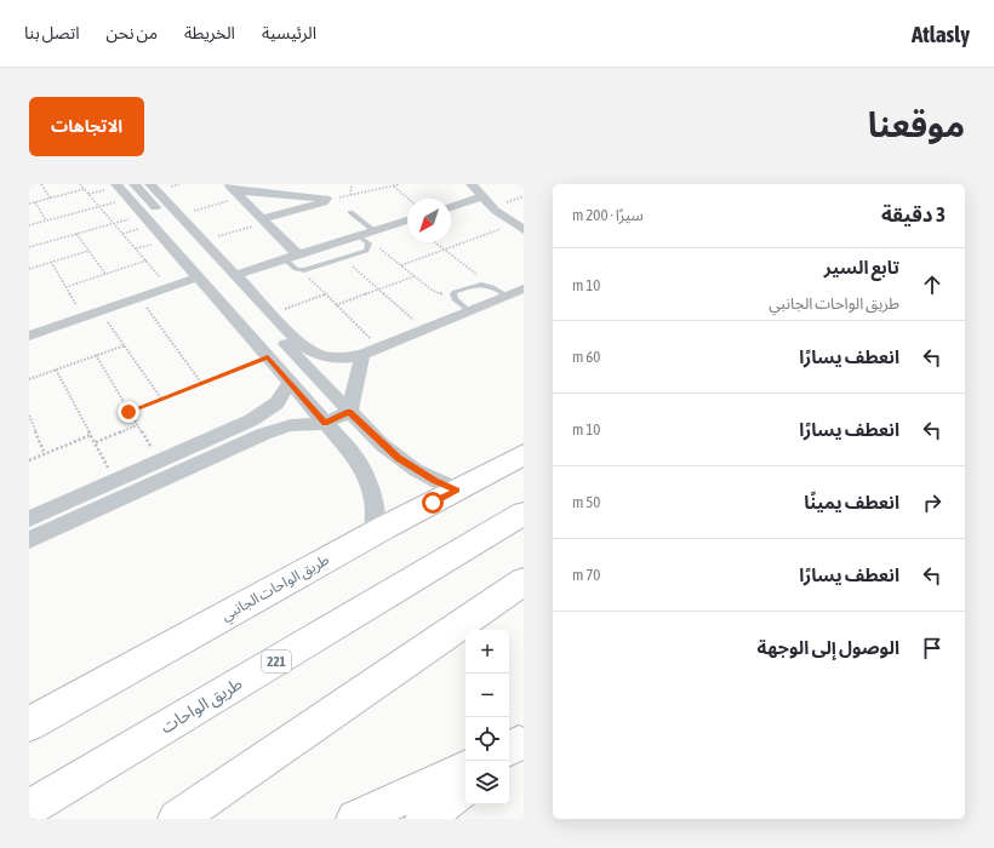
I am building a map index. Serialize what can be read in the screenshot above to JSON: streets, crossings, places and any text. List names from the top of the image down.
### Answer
{
  "streets": {
    "main road": ["طريق الواحات الجانبي", "221", "طريق الواحات"]
  },
  "north": "bottom left",
  "page": {
    "header": "Atlasly",
    "nav": [
      "الرئيسية",
      "الخريطة",
      "من نحن",
      "اتصل بنا"
    ],
    "title": "موقعنا",
    "buttons": "الاتجاهات",
    "heading": ["3 دقيقة", "سيرًا · 200 m"],
    "list": [
      ["تابع السير", "طريق الواحات الجانبي", "10 m"],
      ["انعطف يسارًا", "60 m"],
      ["انعطف يسارًا", "10 m"],
      ["انعطف يمينًا", "50 m"],
      ["انعطف يسارًا", "70 m"],
      "الوصول إلى الوجهة"
    ],
    "map_buttons": ["+", "−"]
  }
}
